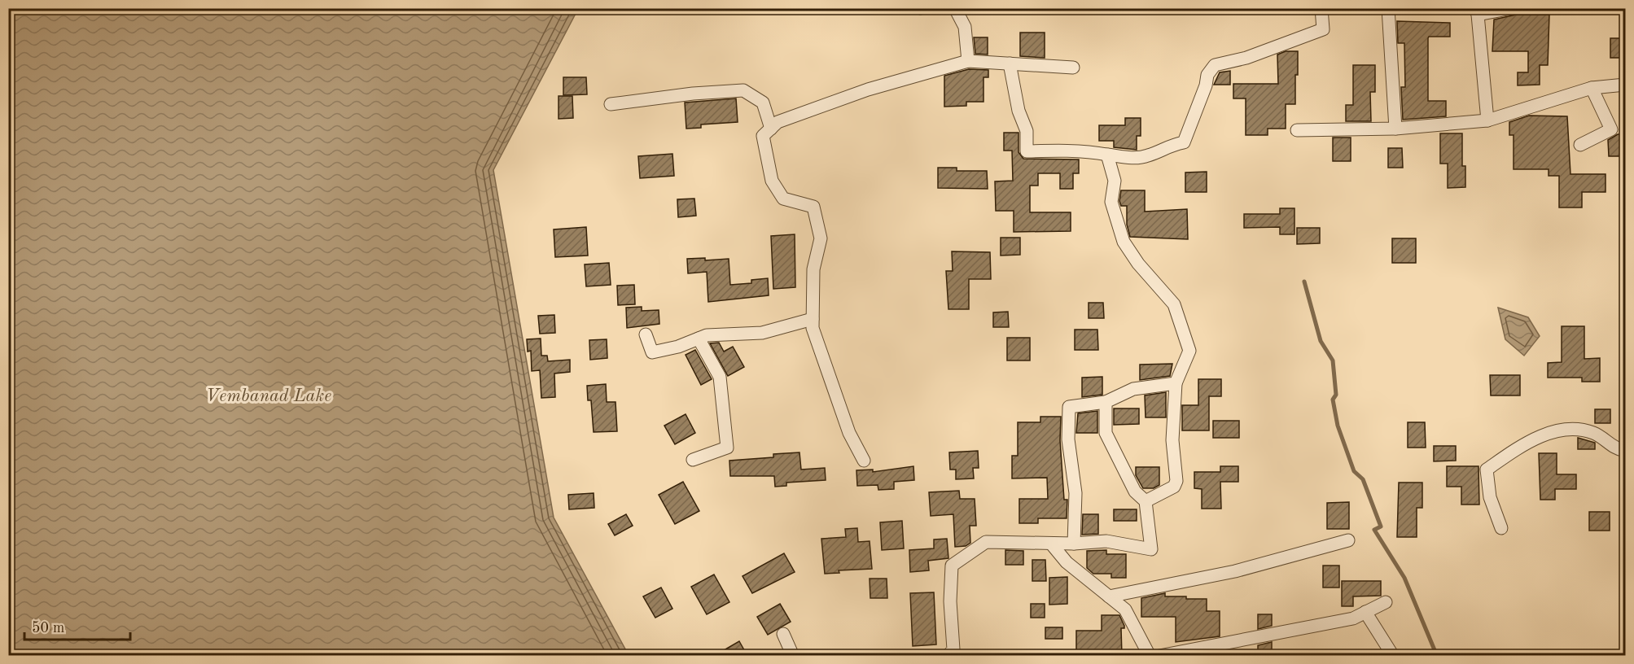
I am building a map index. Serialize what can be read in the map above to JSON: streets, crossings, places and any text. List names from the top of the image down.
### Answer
{
  "water": ["Vembanad Lake"],
  "scale_bar": "50 m"
}
